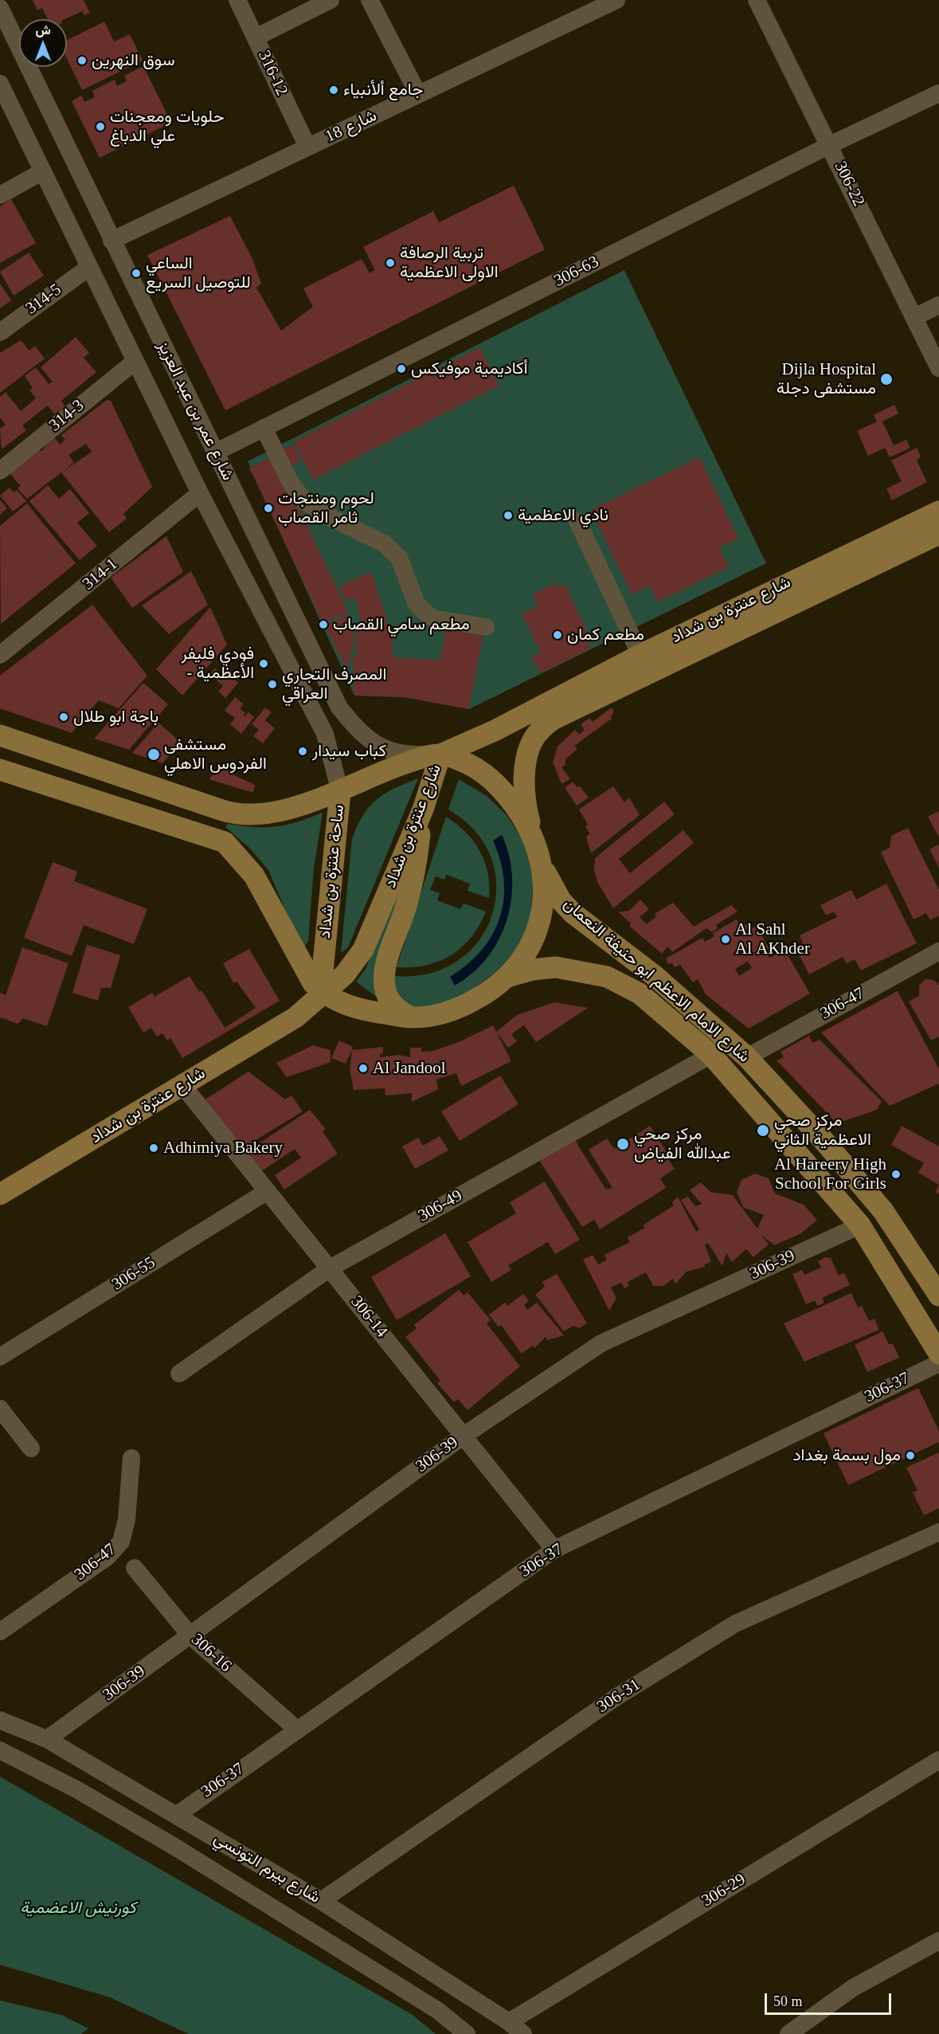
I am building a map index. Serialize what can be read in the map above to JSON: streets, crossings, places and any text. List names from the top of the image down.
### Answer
{
  "streets": {
    "main road": ["شارع عنترة بن شداد", "ساحة عنترة بن شداد", "شارع الامام الاعظم ابو حنيفة النعمان"],
    "street": [
      "316-12",
      "شارع 18",
      "306-22",
      "306-63",
      "314-5",
      "شارع عمر بن عبد العزيز",
      "314-3",
      "314-1",
      "306-47",
      "306-49",
      "306-39",
      "306-55",
      "306-14",
      "306-37",
      "306-16",
      "306-31",
      "شارع بيرم التونسي",
      "306-29"
    ]
  },
  "crossings": [
    ["316-12", "شارع 18"],
    ["شارع 18", "شارع عمر بن عبد العزيز"],
    ["306-22", "306-63"],
    ["306-63", "شارع عمر بن عبد العزيز"],
    ["314-5", "شارع عمر بن عبد العزيز"],
    ["شارع عمر بن عبد العزيز", "314-3"],
    ["شارع عمر بن عبد العزيز", "314-1"],
    ["شارع عمر بن عبد العزيز", "شارع عنترة بن شداد"],
    ["شارع عمر بن عبد العزيز", "ساحة عنترة بن شداد"],
    ["شارع عنترة بن شداد", "ساحة عنترة بن شداد"],
    ["شارع عنترة بن شداد", "306-14"],
    ["شارع الامام الاعظم ابو حنيفة النعمان", "306-47"],
    ["شارع الامام الاعظم ابو حنيفة النعمان", "306-49"],
    ["شارع الامام الاعظم ابو حنيفة النعمان", "306-39"],
    ["306-49", "306-14"],
    ["306-39", "306-14"],
    ["306-39", "306-16"],
    ["306-39", "شارع بيرم التونسي"],
    ["306-55", "306-14"],
    ["306-14", "306-37"],
    ["306-37", "306-16"],
    ["306-37", "شارع بيرم التونسي"],
    ["306-31", "شارع بيرم التونسي"],
    ["شارع بيرم التونسي", "306-29"]
  ],
  "parks": ["كورنيش الاعضمية"],
  "places": [
    "سوق النهرين",
    "جامع ألأنبياء",
    "حلويات ومعجنات علي الدباغ",
    "تربية الرصافة الاولى الاعظمية",
    "الساعي للتوصيل السريع",
    "أكاديمية موفيكس",
    "Dijla Hospital مستشفى دجلة",
    "لحوم ومنتجات ثامر القصاب",
    "نادي الاعظمية",
    "مطعم سامي القصاب",
    "مطعم كمان",
    "فودي فليفر - الأعظمية",
    "المصرف التجاري العراقي",
    "باجة ابو طلال",
    "كباب سيدار",
    "مستشفى الفردوس الاهلي",
    "Al Sahl Al AKhder",
    "Al Jandool",
    "مركز صحي الاعظمية الثاني",
    "مركز صحي عبدالله الفياض",
    "Adhimiya Bakery",
    "Al Hareery High School For Girls",
    "مول بسمة بغداد"
  ],
  "scale_bar": "50 m",
  "north": "top"
}
